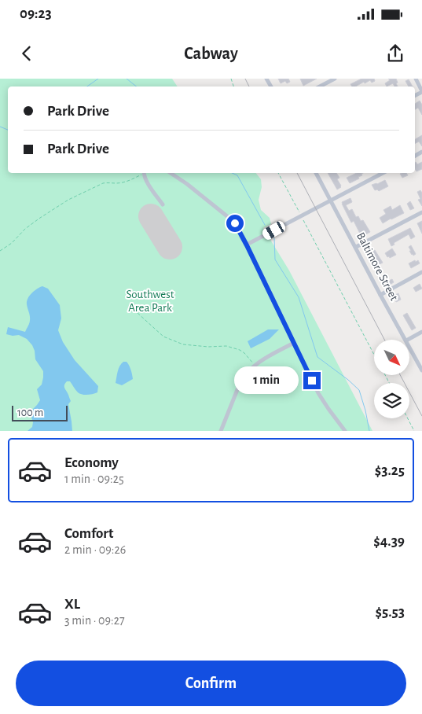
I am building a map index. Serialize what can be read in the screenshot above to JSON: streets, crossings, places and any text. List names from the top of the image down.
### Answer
{
  "streets": {
    "street": ["Baltimore Street"]
  },
  "parks": ["Southwest Area Park"],
  "scale_bar": "100 m",
  "north": "bottom right",
  "page": {
    "status": "09:23",
    "header": "Cabway",
    "banner": ["Park Drive", "Park Drive"],
    "bubble": "1 min",
    "scale": "100 m",
    "list": [
      {
        "name": "Economy",
        "note": "1 min · 09:25",
        "value": "$3.25"
      },
      {
        "name": "Comfort",
        "note": "2 min · 09:26",
        "value": "$4.39"
      },
      {
        "name": "XL",
        "note": "3 min · 09:27",
        "value": "$5.53"
      }
    ],
    "buttons": "Confirm"
  }
}
